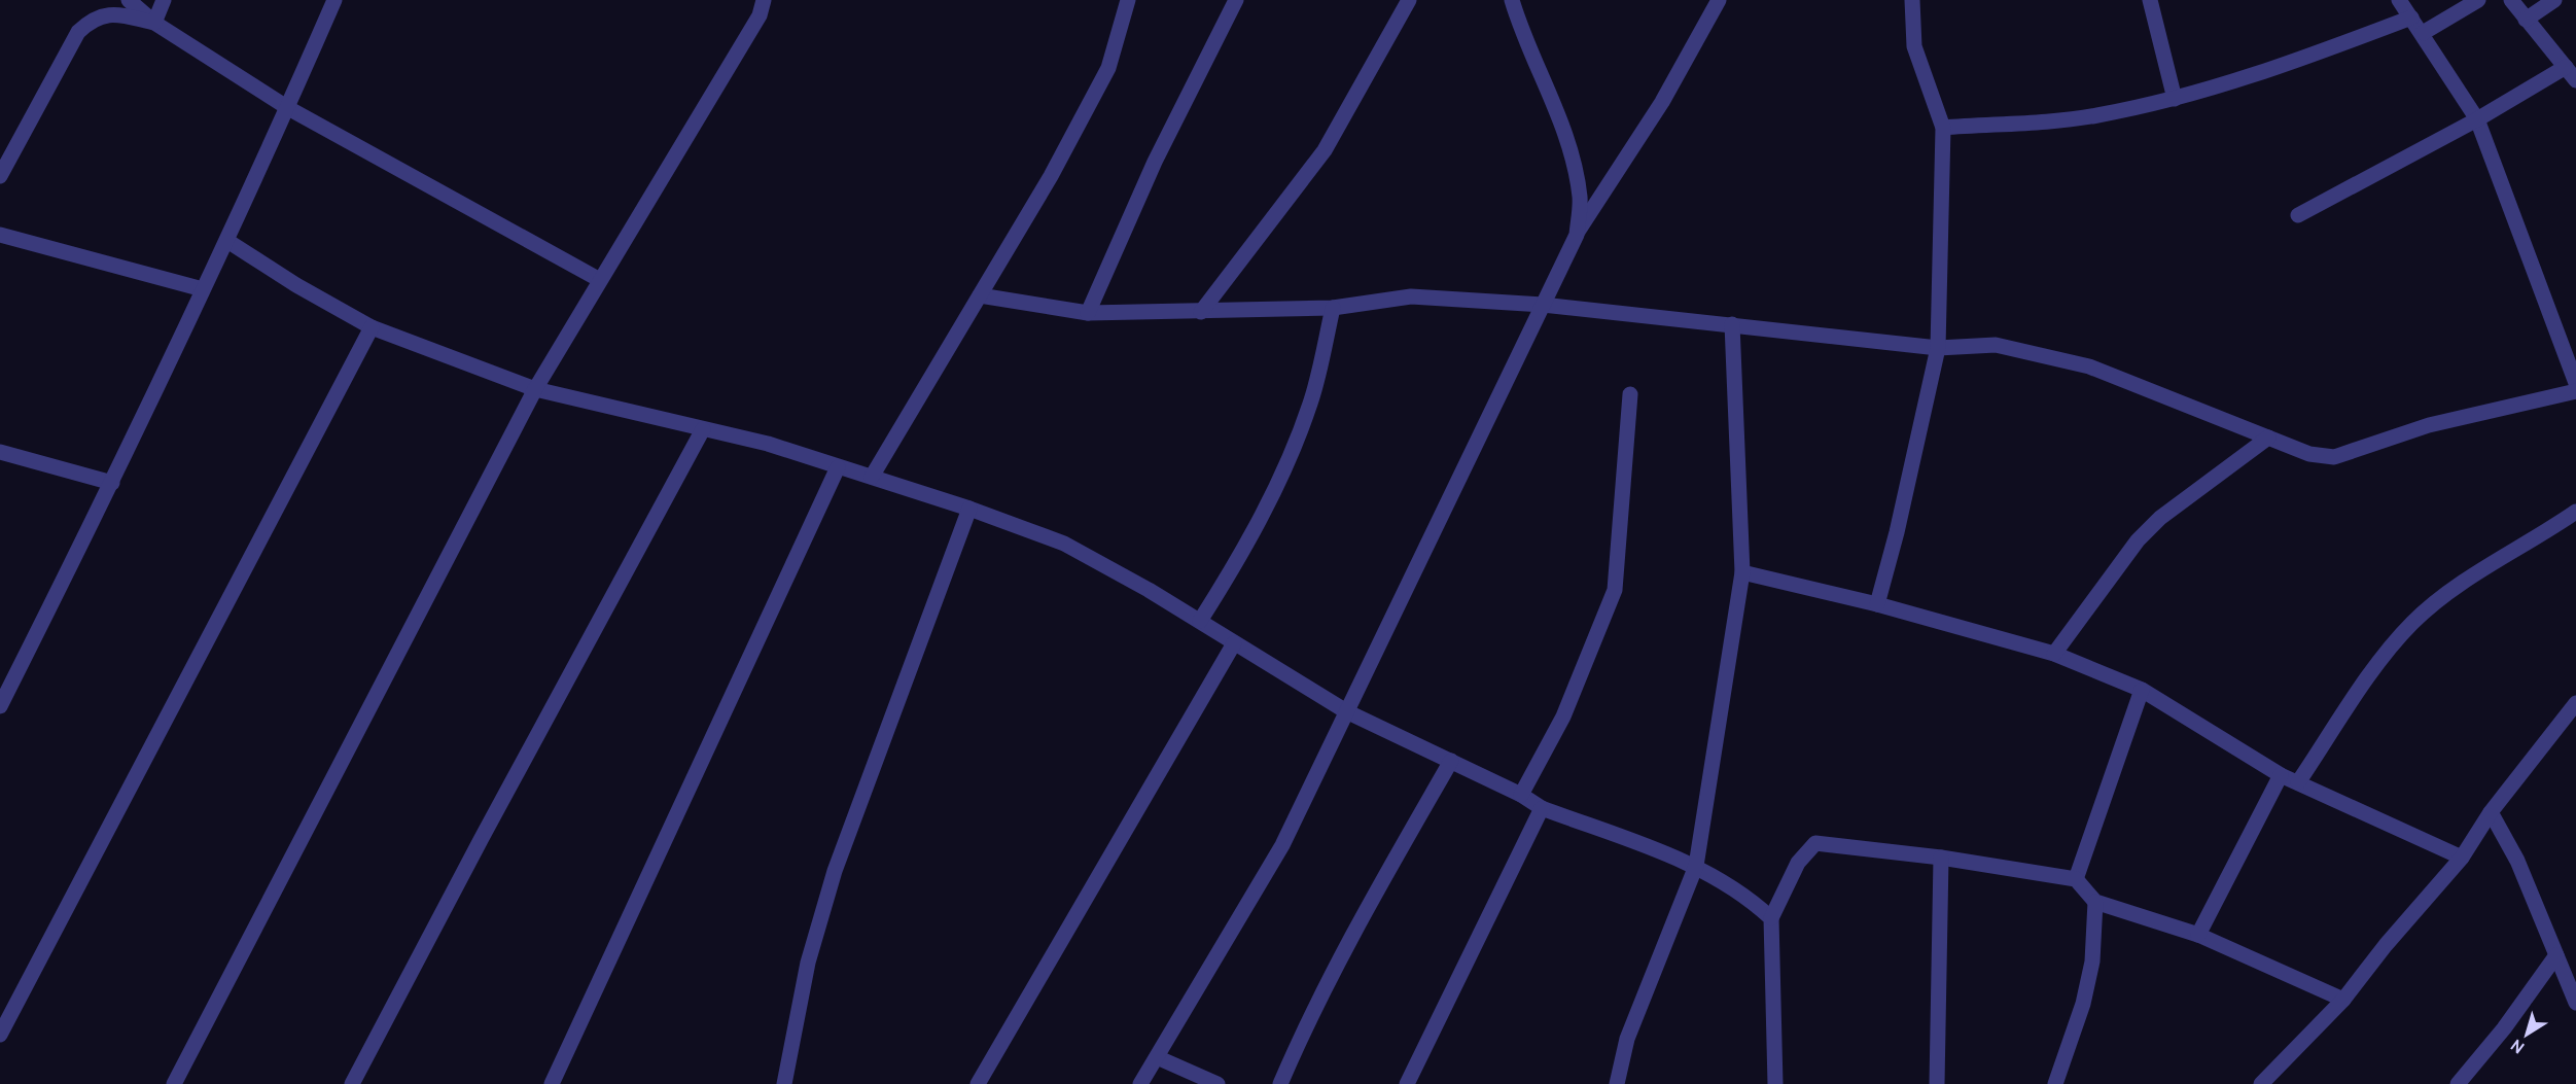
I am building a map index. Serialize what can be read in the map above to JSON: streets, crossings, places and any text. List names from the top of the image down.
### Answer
{
  "north": "bottom left"
}
